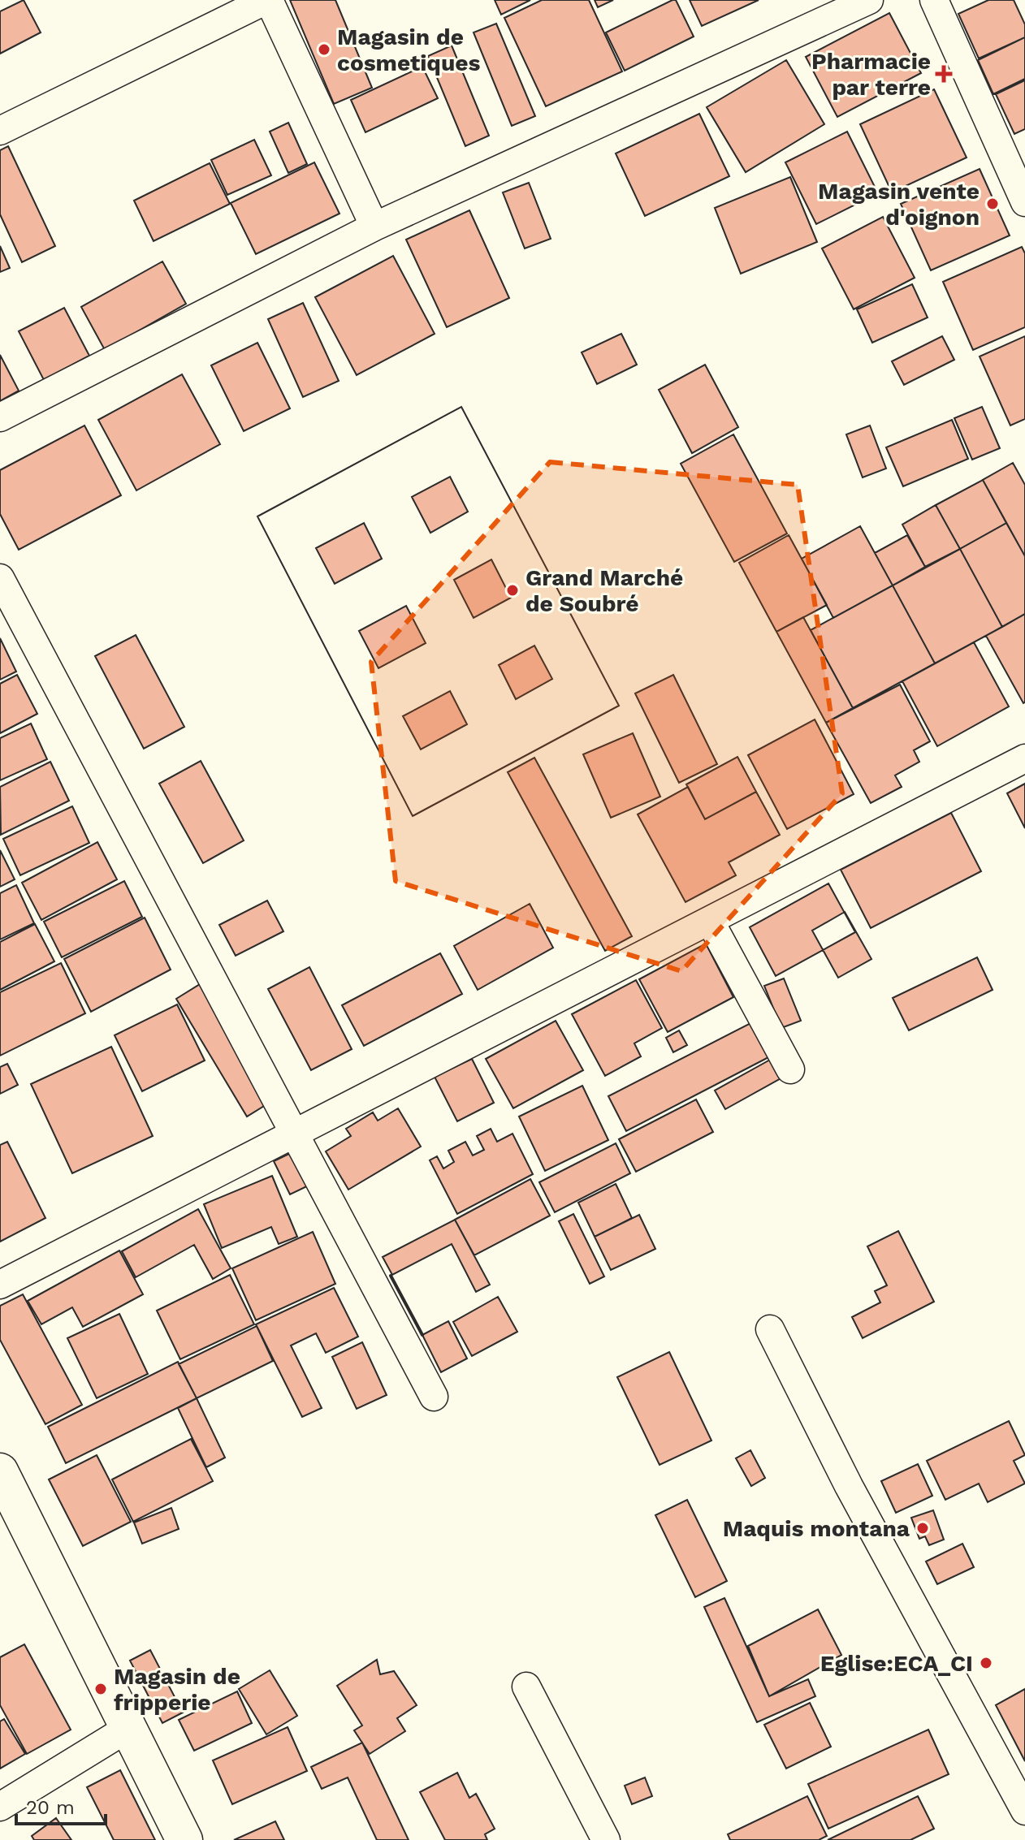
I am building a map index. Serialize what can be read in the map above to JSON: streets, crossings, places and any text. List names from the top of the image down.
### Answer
{
  "places": {
    "other": [
      "Magasin de cosmetiques",
      "Magasin vente d'oignon",
      "Grand Marché de Soubré",
      "Maquis montana",
      "Eglise:ECA_CI",
      "Magasin de fripperie"
    ],
    "health": ["Pharmacie par terre"]
  },
  "scale_bar": "20 m"
}
